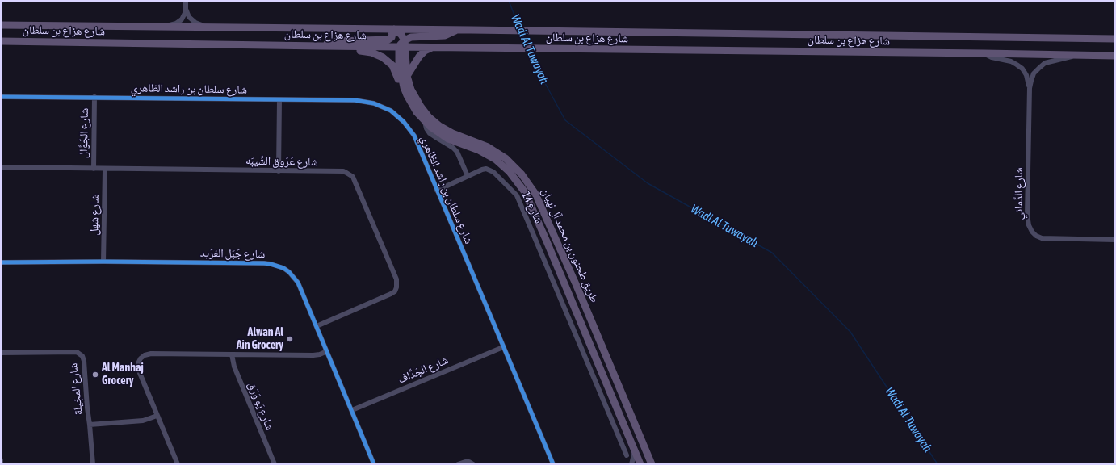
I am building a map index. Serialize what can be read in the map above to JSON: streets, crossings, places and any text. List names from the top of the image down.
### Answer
{
  "streets": {
    "main road": ["شارع هزاع بن سلطان", "طريق طحنون بن محمد آل نهيان"],
    "street": [
      "شارع سلطان بن راشد الظاهري",
      "شارع الجَوَّال",
      "شارع عُرُوق الشِّيبَه",
      "شارع الدِّماني",
      "شارع 14",
      "شارع شهل",
      "شارع جَبَل الفرَيد",
      "شارع الجَدَّاف",
      "شارع المخِيلة",
      "شارع يَو وَرَق"
    ]
  },
  "crossings": [
    ["شارع هزاع بن سلطان", "شارع الدِّماني"],
    ["شارع هزاع بن سلطان", "طريق طحنون بن محمد آل نهيان"],
    ["شارع سلطان بن راشد الظاهري", "شارع الجَوَّال"],
    ["شارع سلطان بن راشد الظاهري", "شارع 14"],
    ["شارع سلطان بن راشد الظاهري", "شارع الجَدَّاف"],
    ["شارع الجَوَّال", "شارع عُرُوق الشِّيبَه"],
    ["شارع عُرُوق الشِّيبَه", "شارع شهل"],
    ["شارع عُرُوق الشِّيبَه", "شارع جَبَل الفرَيد"],
    ["شارع شهل", "شارع جَبَل الفرَيد"],
    ["شارع جَبَل الفرَيد", "شارع الجَدَّاف"]
  ],
  "water": ["Wadi Al Tuwayah"],
  "places": ["Alwan Al Ain Grocery", "Al Manhaj Grocery"]
}
